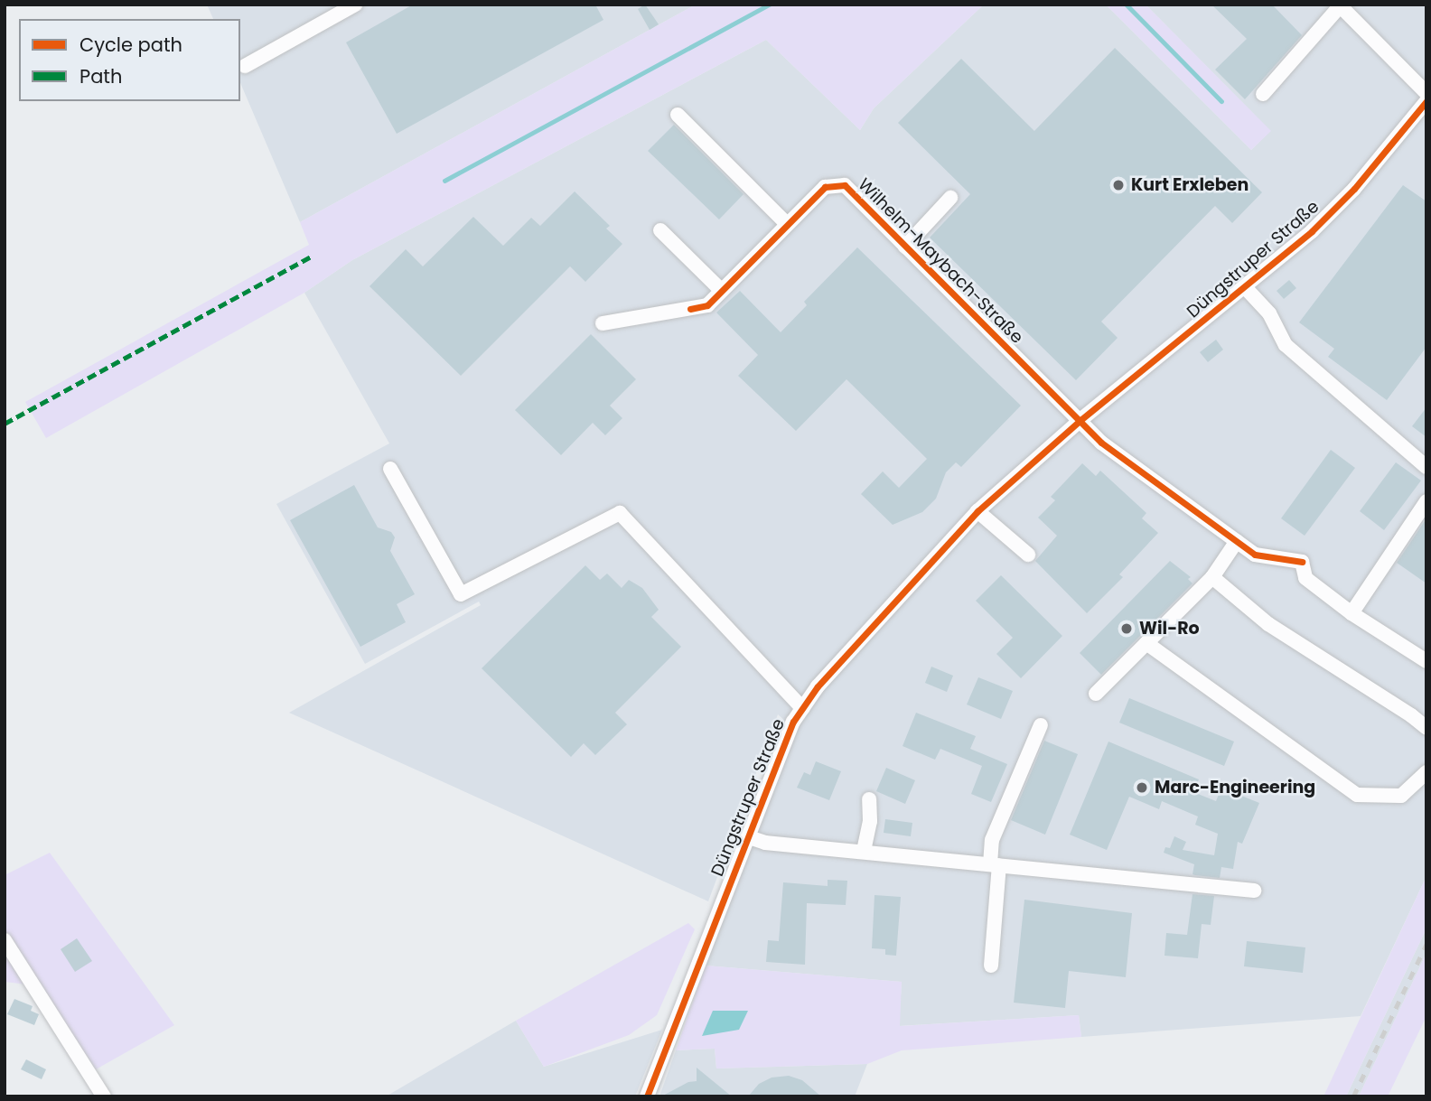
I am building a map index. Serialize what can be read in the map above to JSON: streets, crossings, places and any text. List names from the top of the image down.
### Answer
{
  "streets": {
    "street": ["Düngstruper Straße", "Wilhelm-Maybach-Straße"]
  },
  "crossings": [
    ["Düngstruper Straße", "Wilhelm-Maybach-Straße"]
  ],
  "places": ["Kurt Erxleben", "Wil-Ro", "Marc-Engineering"],
  "legend": ["Cycle path", "Path"]
}
